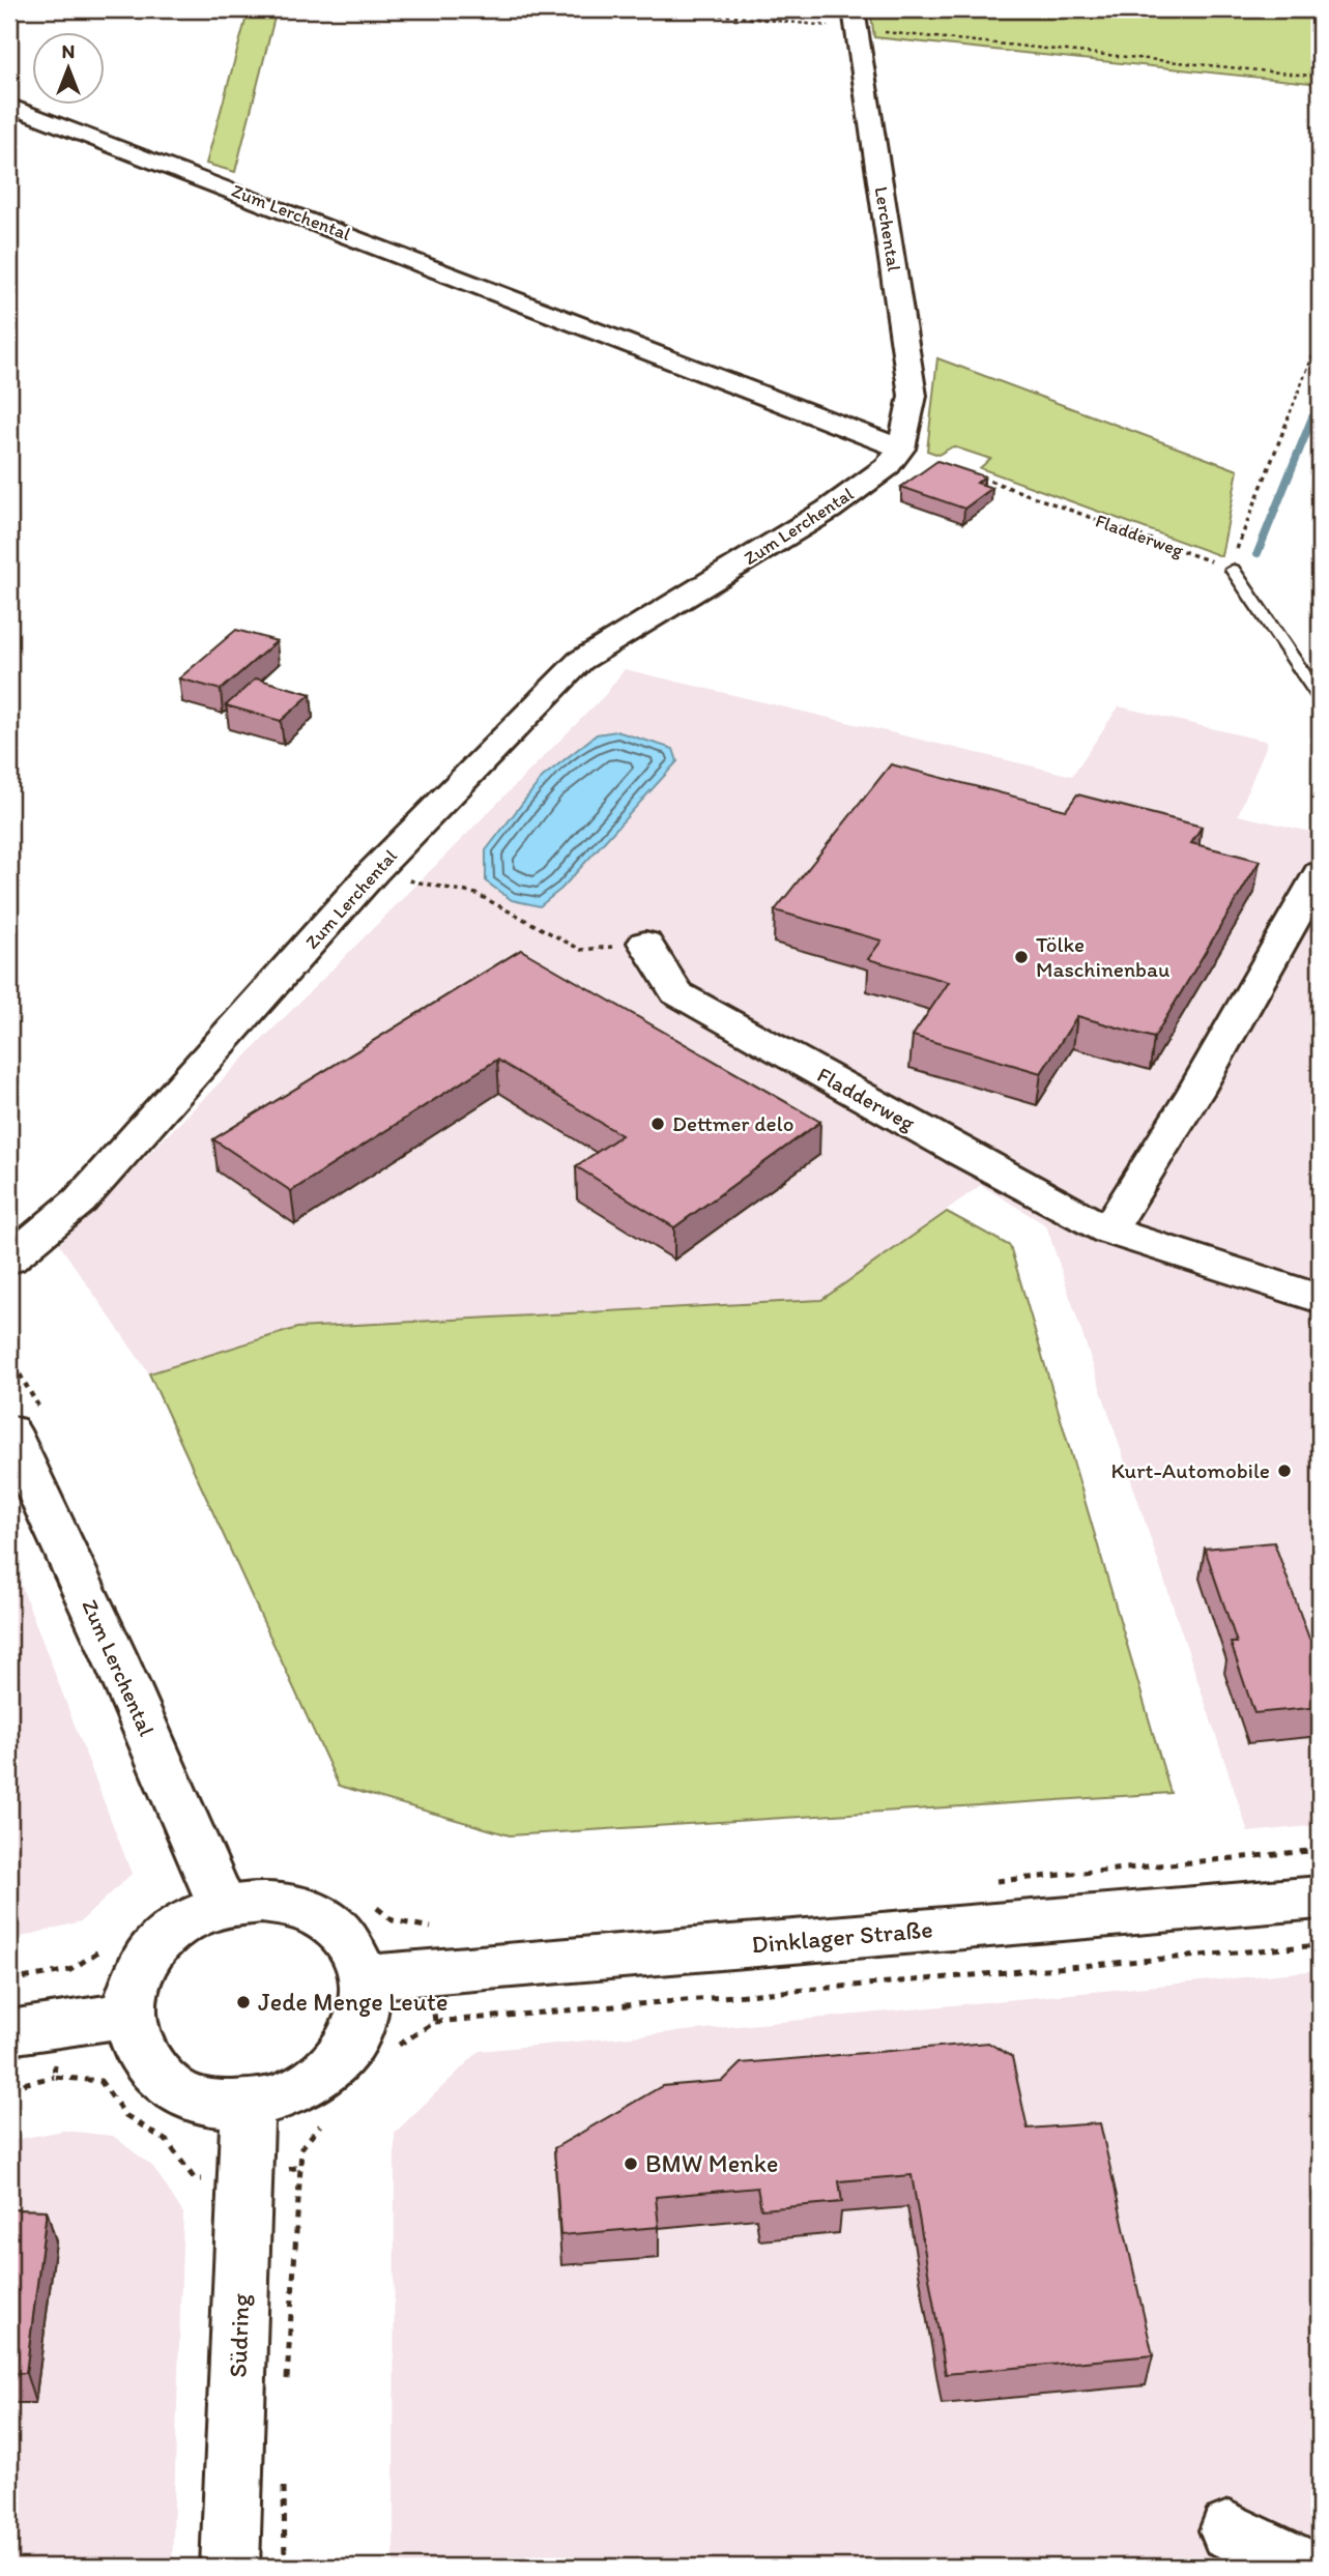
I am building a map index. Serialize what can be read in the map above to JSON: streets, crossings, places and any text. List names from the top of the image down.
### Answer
{
  "streets": {
    "street": [
      "Zum Lerchental",
      "Lerchental",
      "Fladderweg",
      "Dinklager Straße",
      "Südring"
    ]
  },
  "crossings": [
    ["Zum Lerchental", "Lerchental"],
    ["Zum Lerchental", "Dinklager Straße"],
    ["Zum Lerchental", "Südring"],
    ["Dinklager Straße", "Südring"]
  ],
  "places": [
    "Tölke Maschinenbau",
    "Dettmer delo",
    "Kurt-Automobile",
    "Jede Menge Leute",
    "BMW Menke"
  ],
  "north": "top"
}
